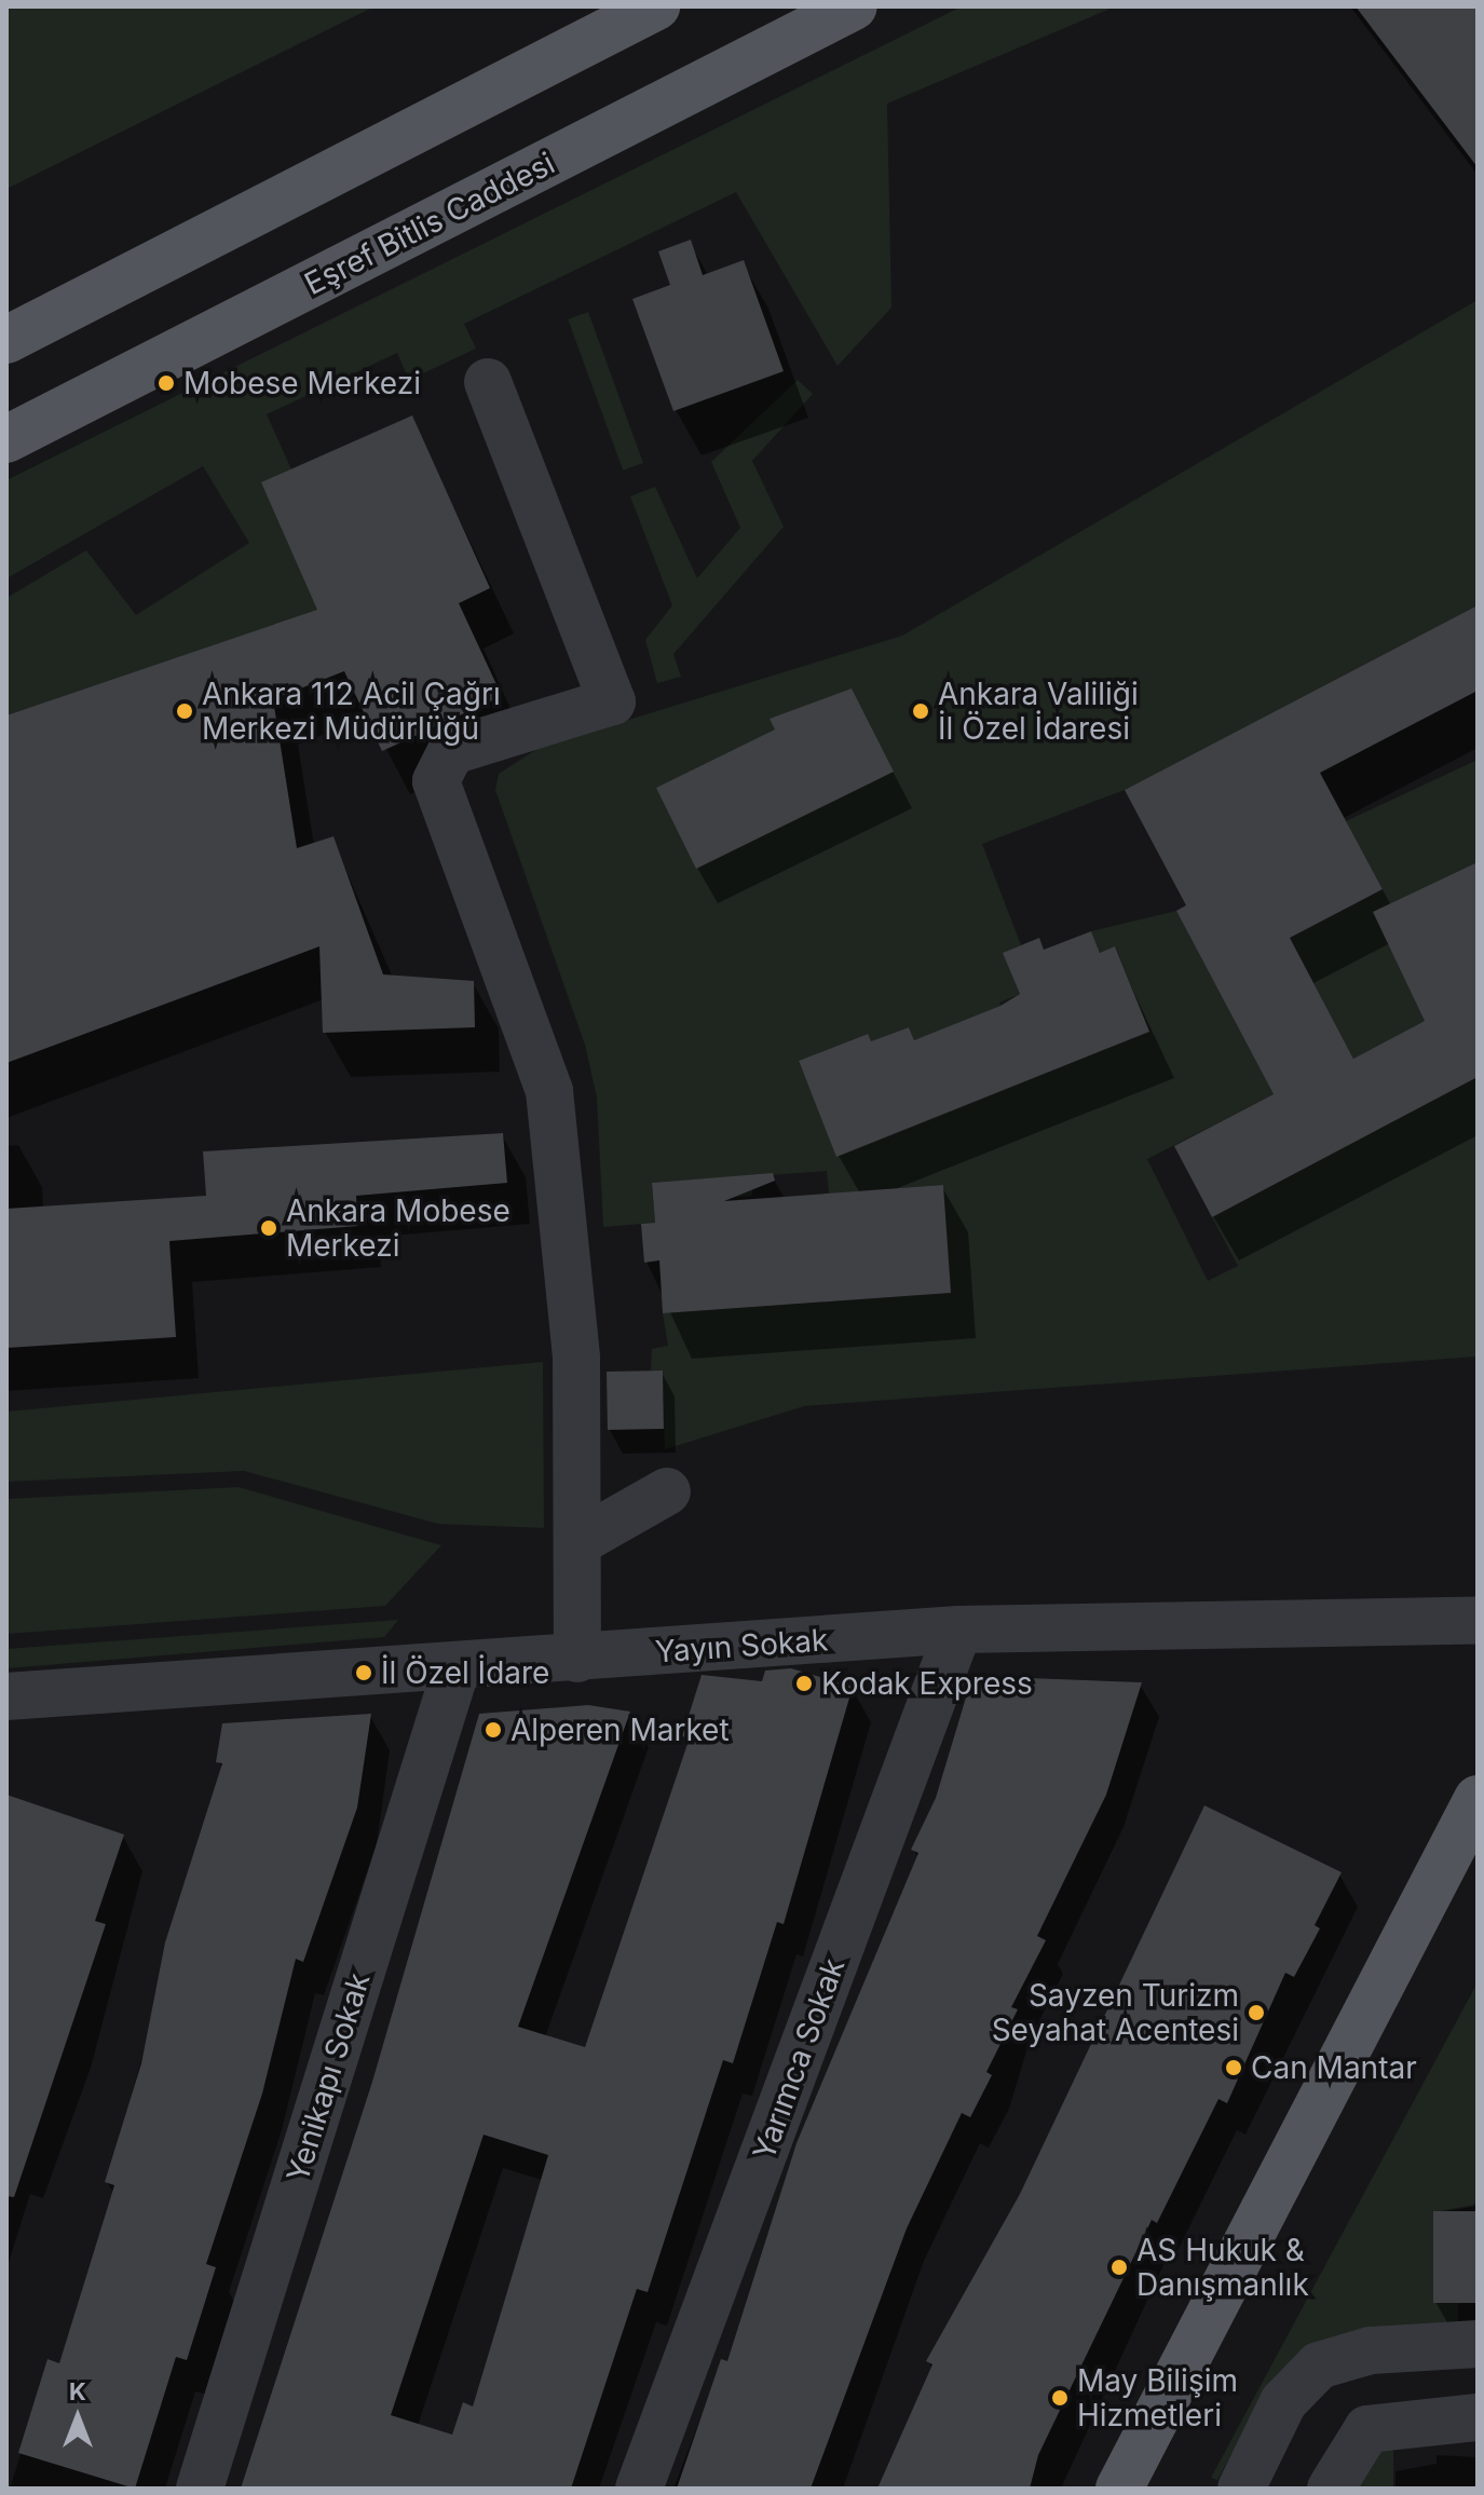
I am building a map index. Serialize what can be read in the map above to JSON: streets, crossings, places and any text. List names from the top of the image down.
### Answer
{
  "streets": {
    "main road": ["Eşref Bitlis Caddesi"],
    "street": ["Yayın Sokak", "Yarımca Sokak", "Yenikapı Sokak"]
  },
  "crossings": [
    ["Yayın Sokak", "Yarımca Sokak"],
    ["Yayın Sokak", "Yenikapı Sokak"]
  ],
  "places": [
    "Mobese Merkezi",
    "Ankara 112 Acil Çağrı Merkezi Müdürlüğü",
    "Ankara Valiliği İl Özel İdaresi",
    "Ankara Mobese Merkezi",
    "İl Özel İdare",
    "Kodak Express",
    "Alperen Market",
    "Sayzen Turizm Seyahat Acentesi",
    "Can Mantar",
    "AS Hukuk & Danışmanlık",
    "May Bilişim Hizmetleri"
  ],
  "north": "top"
}
